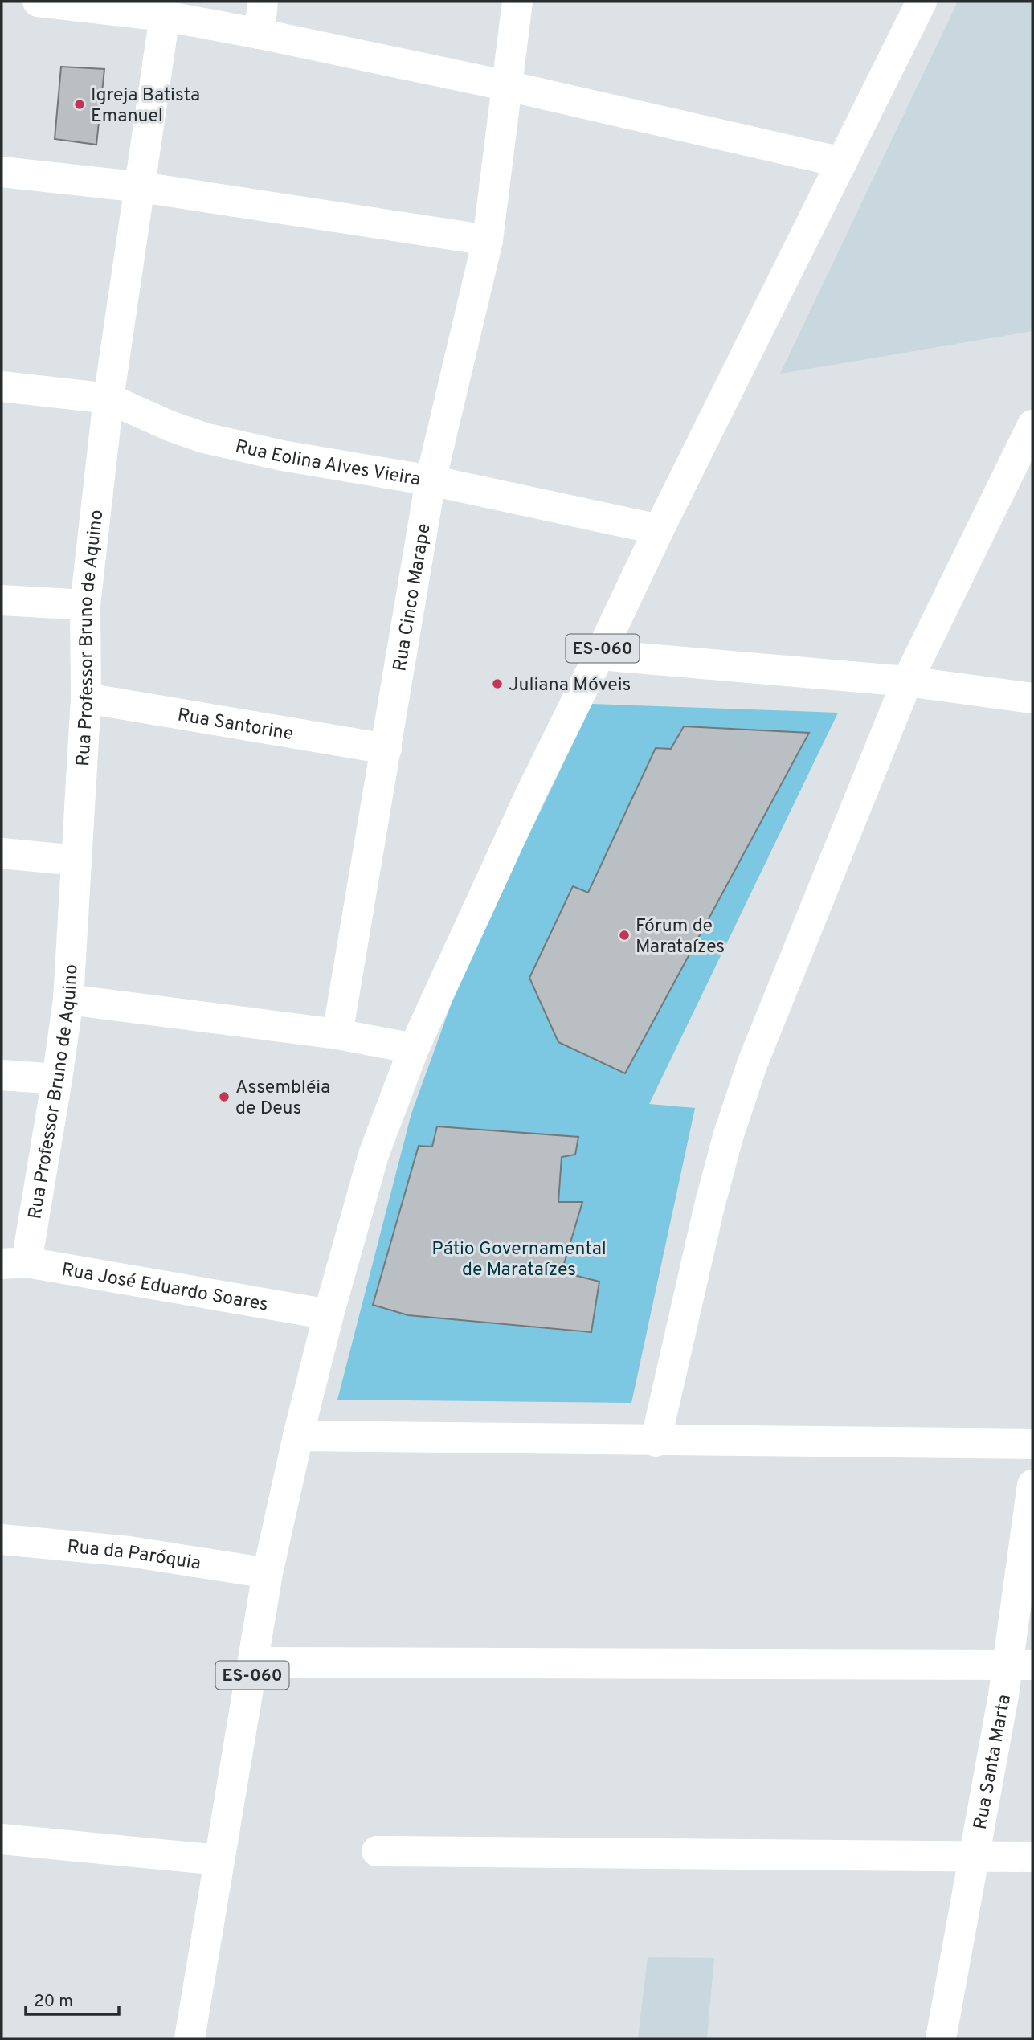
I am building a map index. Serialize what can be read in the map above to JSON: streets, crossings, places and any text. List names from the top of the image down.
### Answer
{
  "streets": {
    "street": [
      "Rua Eolina Alves Vieira",
      "Rua Cinco Marape",
      "Rua Professor Bruno de Aquino",
      "ES-060",
      "Rua Santorine",
      "Rua José Eduardo Soares",
      "Rua da Paróquia",
      "Rua Santa Marta"
    ]
  },
  "crossings": [
    ["Rua Eolina Alves Vieira", "Rua Cinco Marape"],
    ["Rua Eolina Alves Vieira", "Rua Professor Bruno de Aquino"],
    ["Rua Eolina Alves Vieira", "ES-060"],
    ["Rua Cinco Marape", "Rua Santorine"],
    ["Rua Professor Bruno de Aquino", "Rua Santorine"],
    ["Rua Professor Bruno de Aquino", "Rua José Eduardo Soares"],
    ["ES-060", "Rua José Eduardo Soares"],
    ["ES-060", "Rua da Paróquia"]
  ],
  "parks": ["Pátio Governamental de Marataízes"],
  "places": [
    "Igreja Batista Emanuel",
    "Juliana Móveis",
    "Fórum de Marataízes",
    "Assembléia de Deus"
  ],
  "scale_bar": "20 m"
}
